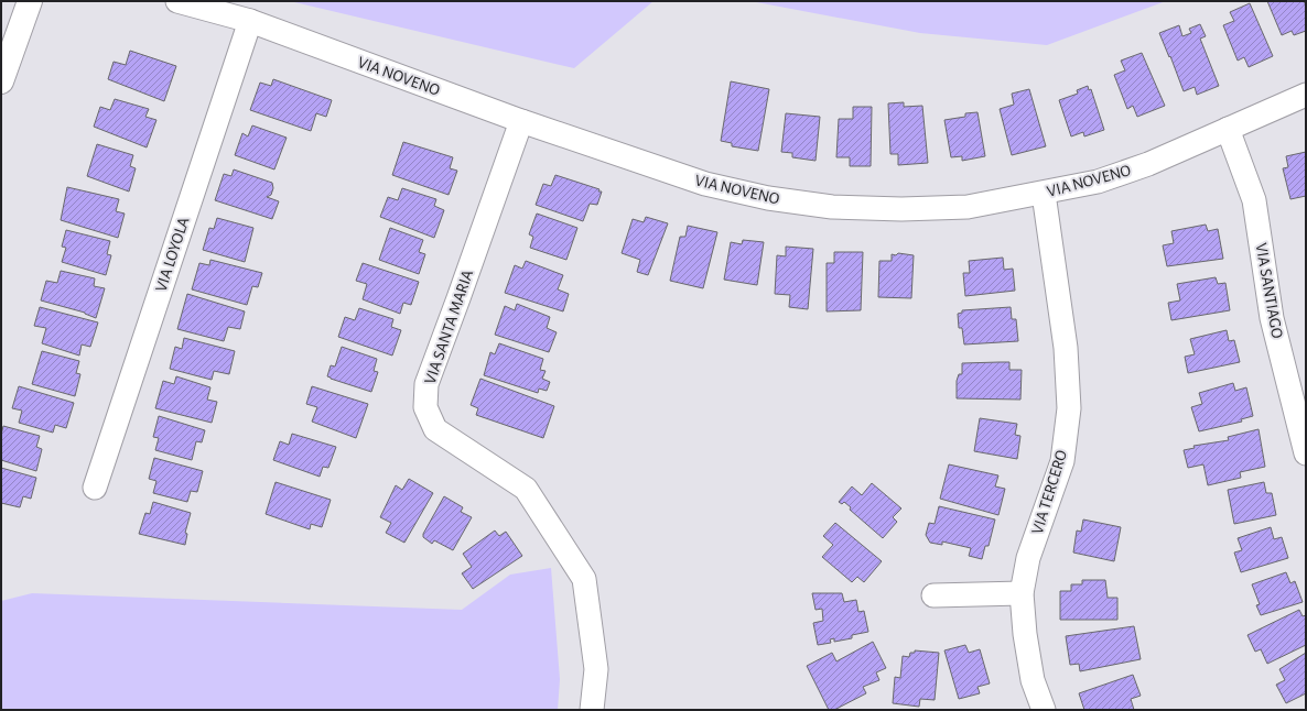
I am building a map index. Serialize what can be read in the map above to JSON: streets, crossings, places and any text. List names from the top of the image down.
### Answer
{
  "streets": {
    "street": [
      "VIA NOVENO",
      "VIA LOYOLA",
      "VIA SANTIAGO",
      "VIA SANTA MARIA",
      "VIA TERCERO"
    ]
  },
  "crossings": [
    ["VIA NOVENO", "VIA LOYOLA"],
    ["VIA NOVENO", "VIA SANTIAGO"],
    ["VIA NOVENO", "VIA SANTA MARIA"],
    ["VIA NOVENO", "VIA TERCERO"]
  ]
}
